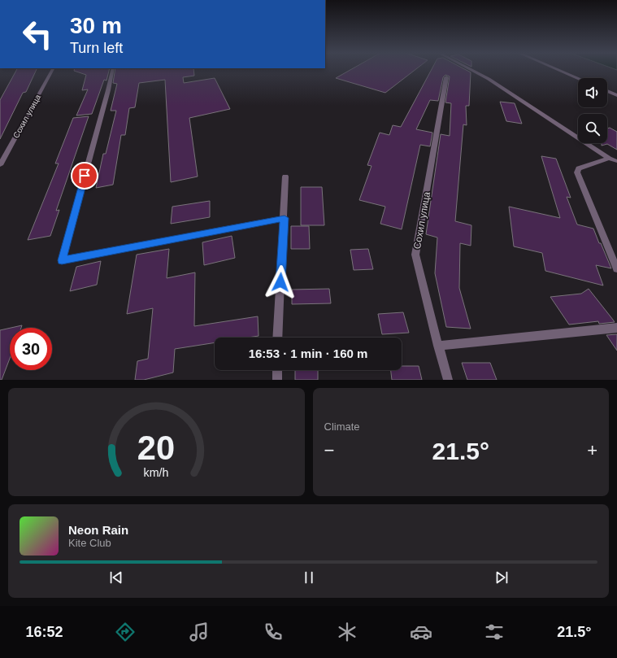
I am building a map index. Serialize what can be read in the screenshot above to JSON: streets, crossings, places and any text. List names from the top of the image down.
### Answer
{
  "streets": {
    "street": ["Сохил улица"]
  },
  "page": {
    "turn": ["30 m", "Turn left"],
    "limit": "30",
    "trip": "16:53 · 1 min · 160 m",
    "tile": "Climate",
    "heat": ["−", "21.5°", "+"],
    "song": ["Neon Rain", "Kite Club"],
    "tabs": ["16:52", "21.5°"],
    "gauge": ["20", "km/h"]
  }
}
